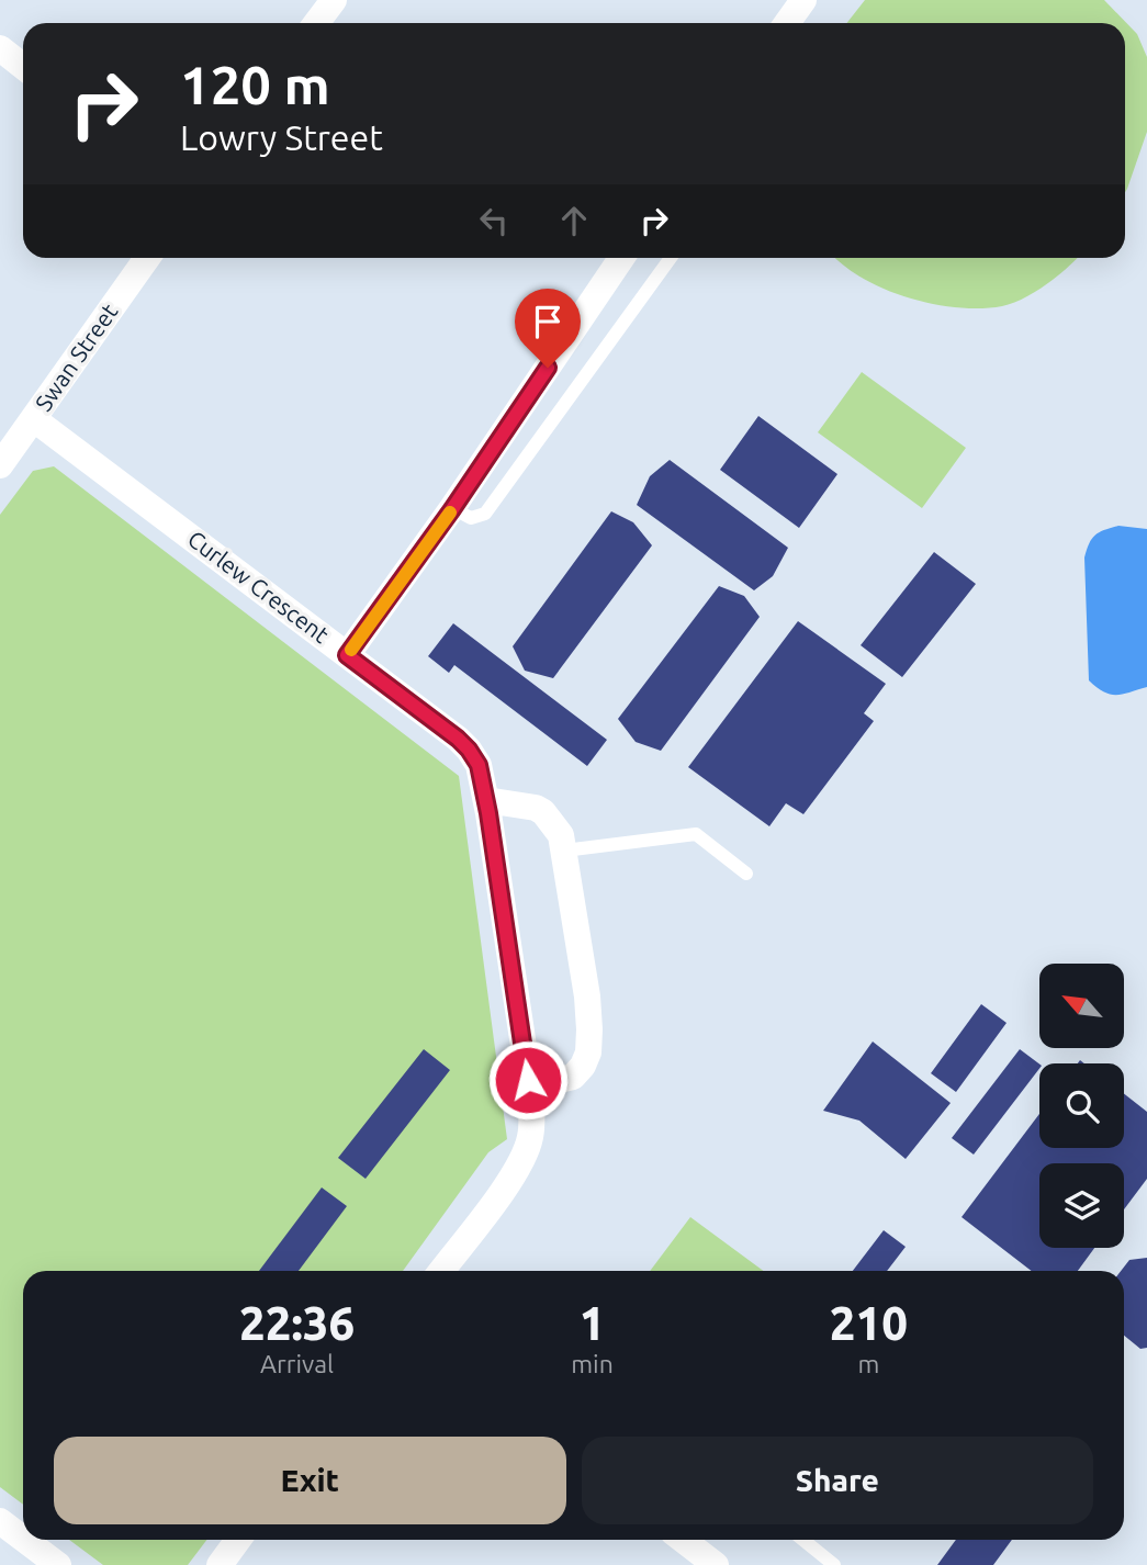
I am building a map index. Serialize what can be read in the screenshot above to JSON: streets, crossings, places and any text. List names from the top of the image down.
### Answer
{
  "streets": {
    "street": ["Swan Street", "Curlew Crescent"]
  },
  "crossings": [
    ["Swan Street", "Curlew Crescent"]
  ],
  "north": "top left",
  "page": {
    "turn": ["120 m", "Lowry Street"],
    "eta": [
      "22:36",
      "Arrival",
      "1",
      "min",
      "210",
      "m"
    ],
    "buttons": ["Exit", "Share"]
  }
}
